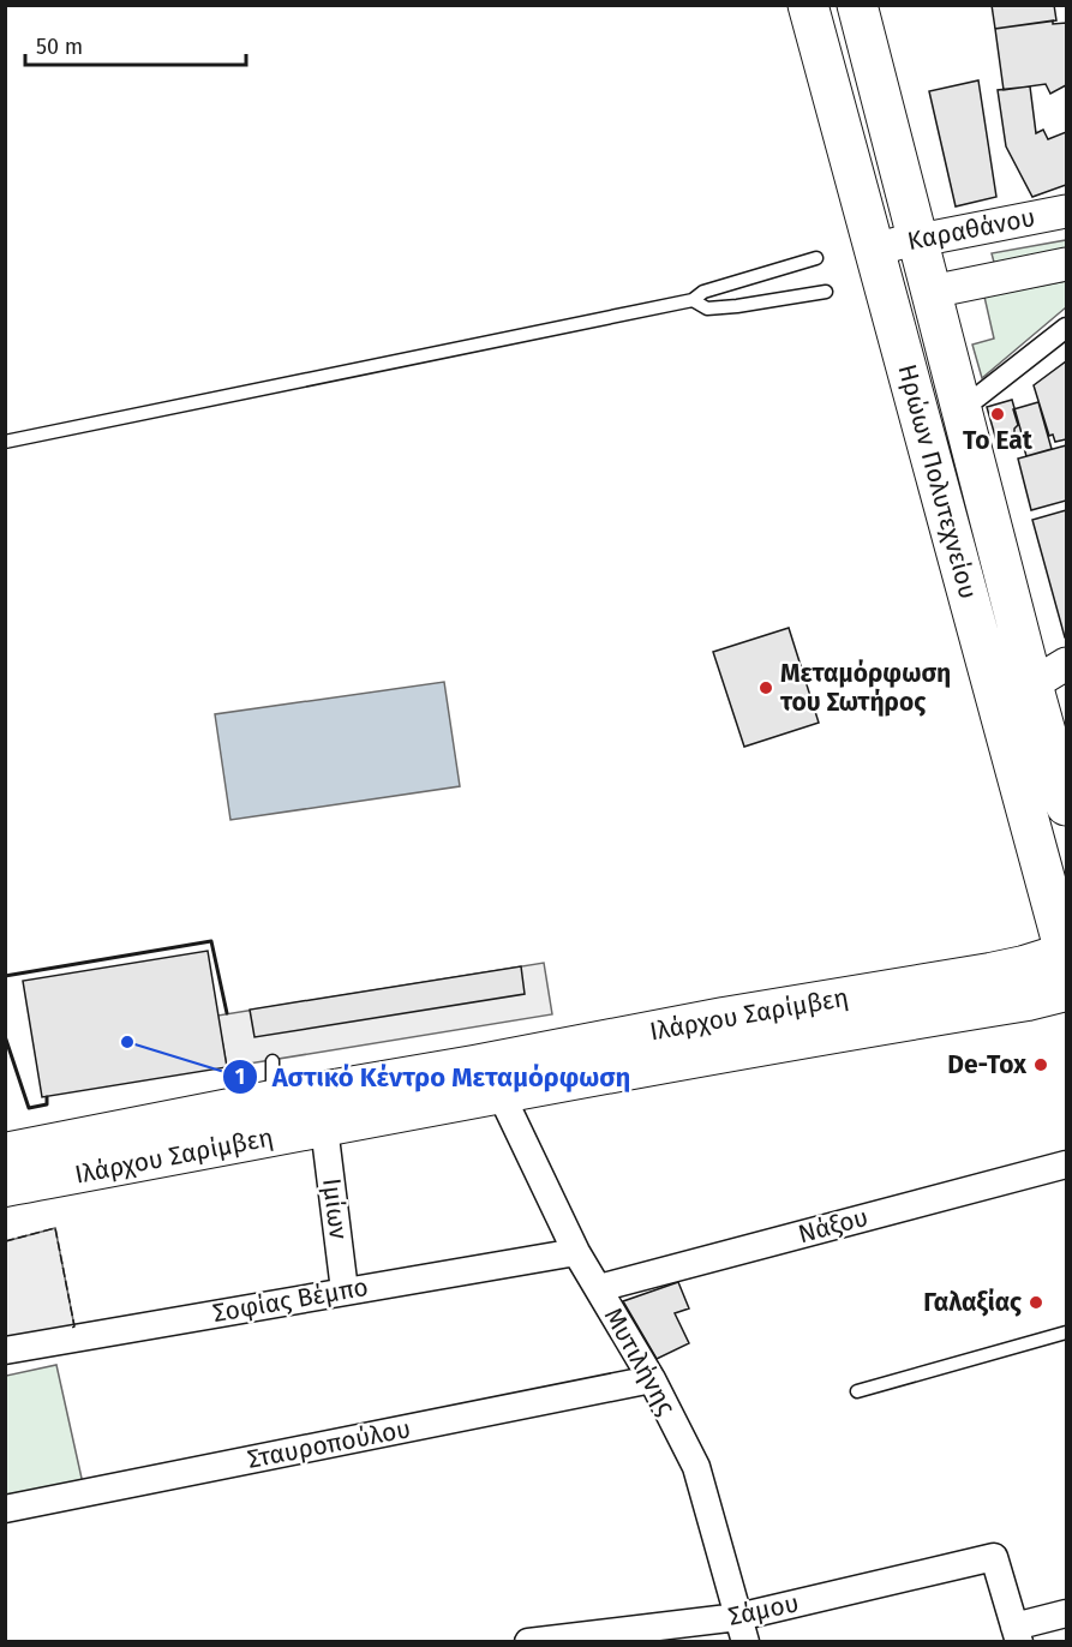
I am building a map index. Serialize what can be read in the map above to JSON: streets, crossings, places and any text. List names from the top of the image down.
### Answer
{
  "streets": {
    "main road": ["Ηρώων Πολυτεχνείου", "Ιλάρχου Σαρίμβεη"],
    "street": [
      "Καραθάνου",
      "Ιμίων",
      "Νάξου",
      "Σοφίας Βέμπο",
      "Μυτιλήνης",
      "Σταυροπούλου",
      "Σάμου"
    ]
  },
  "crossings": [
    ["Καραθάνου", "Ηρώων Πολυτεχνείου"],
    ["Ηρώων Πολυτεχνείου", "Ιλάρχου Σαρίμβεη"],
    ["Ιλάρχου Σαρίμβεη", "Ιμίων"],
    ["Ιλάρχου Σαρίμβεη", "Μυτιλήνης"],
    ["Ιμίων", "Σοφίας Βέμπο"],
    ["Νάξου", "Μυτιλήνης"],
    ["Σοφίας Βέμπο", "Μυτιλήνης"],
    ["Μυτιλήνης", "Σταυροπούλου"],
    ["Μυτιλήνης", "Σάμου"]
  ],
  "places": [
    "To Eat",
    "Μεταμόρφωση του Σωτήρος",
    "Αστικό Κέντρο Μεταμόρφωση",
    "De-Tox",
    "Γαλαξίας"
  ],
  "scale_bar": "50 m"
}
